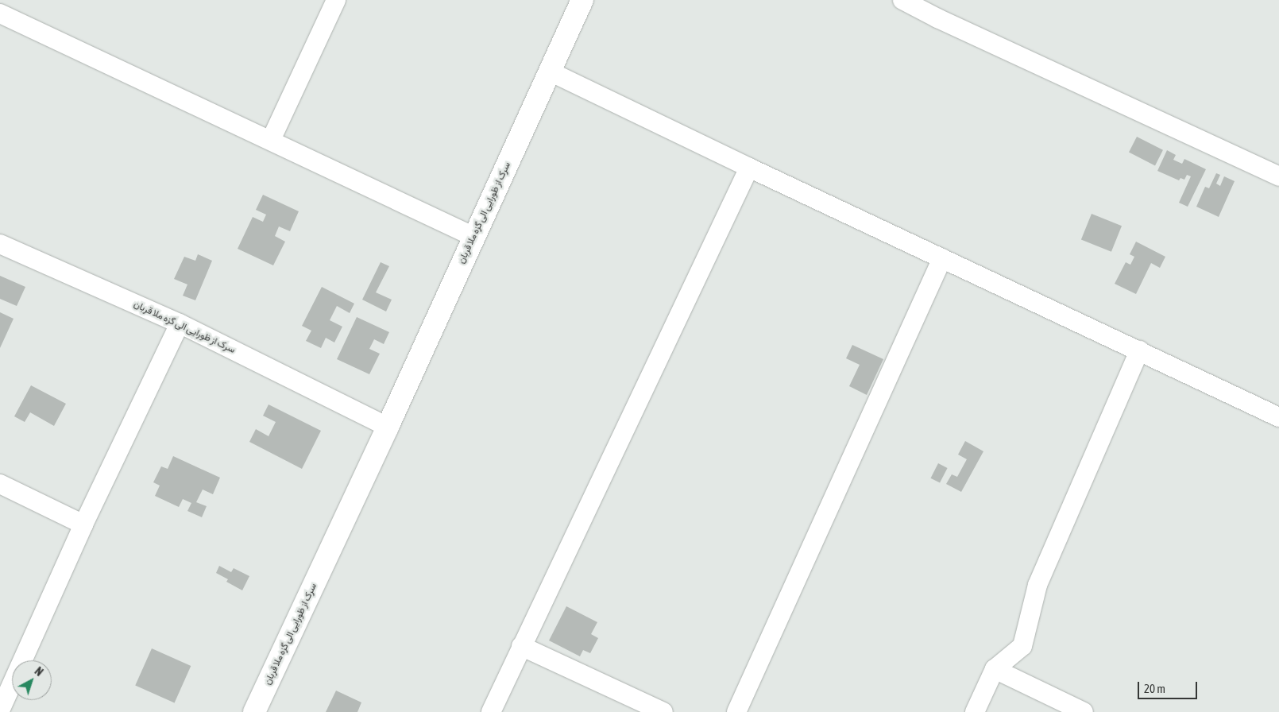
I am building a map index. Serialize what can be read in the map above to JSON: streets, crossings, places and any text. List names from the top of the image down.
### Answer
{
  "streets": {
    "street": ["سرک از ظورایی الی گزه ملا قربان"]
  },
  "scale_bar": "20 m",
  "north": "top right"
}
